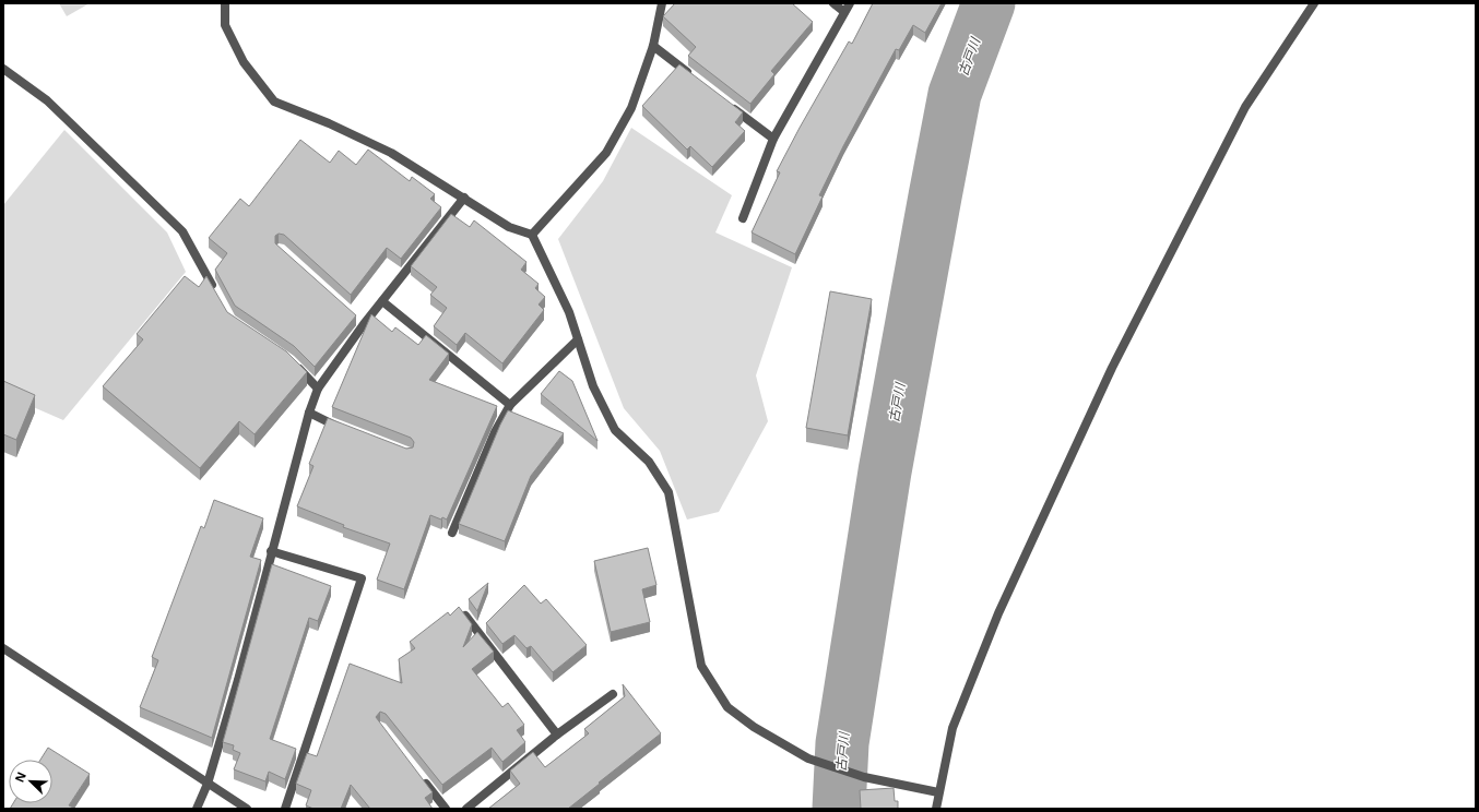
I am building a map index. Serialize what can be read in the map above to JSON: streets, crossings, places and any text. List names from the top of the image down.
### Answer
{
  "water": ["古戸川"],
  "north": "top left"
}
